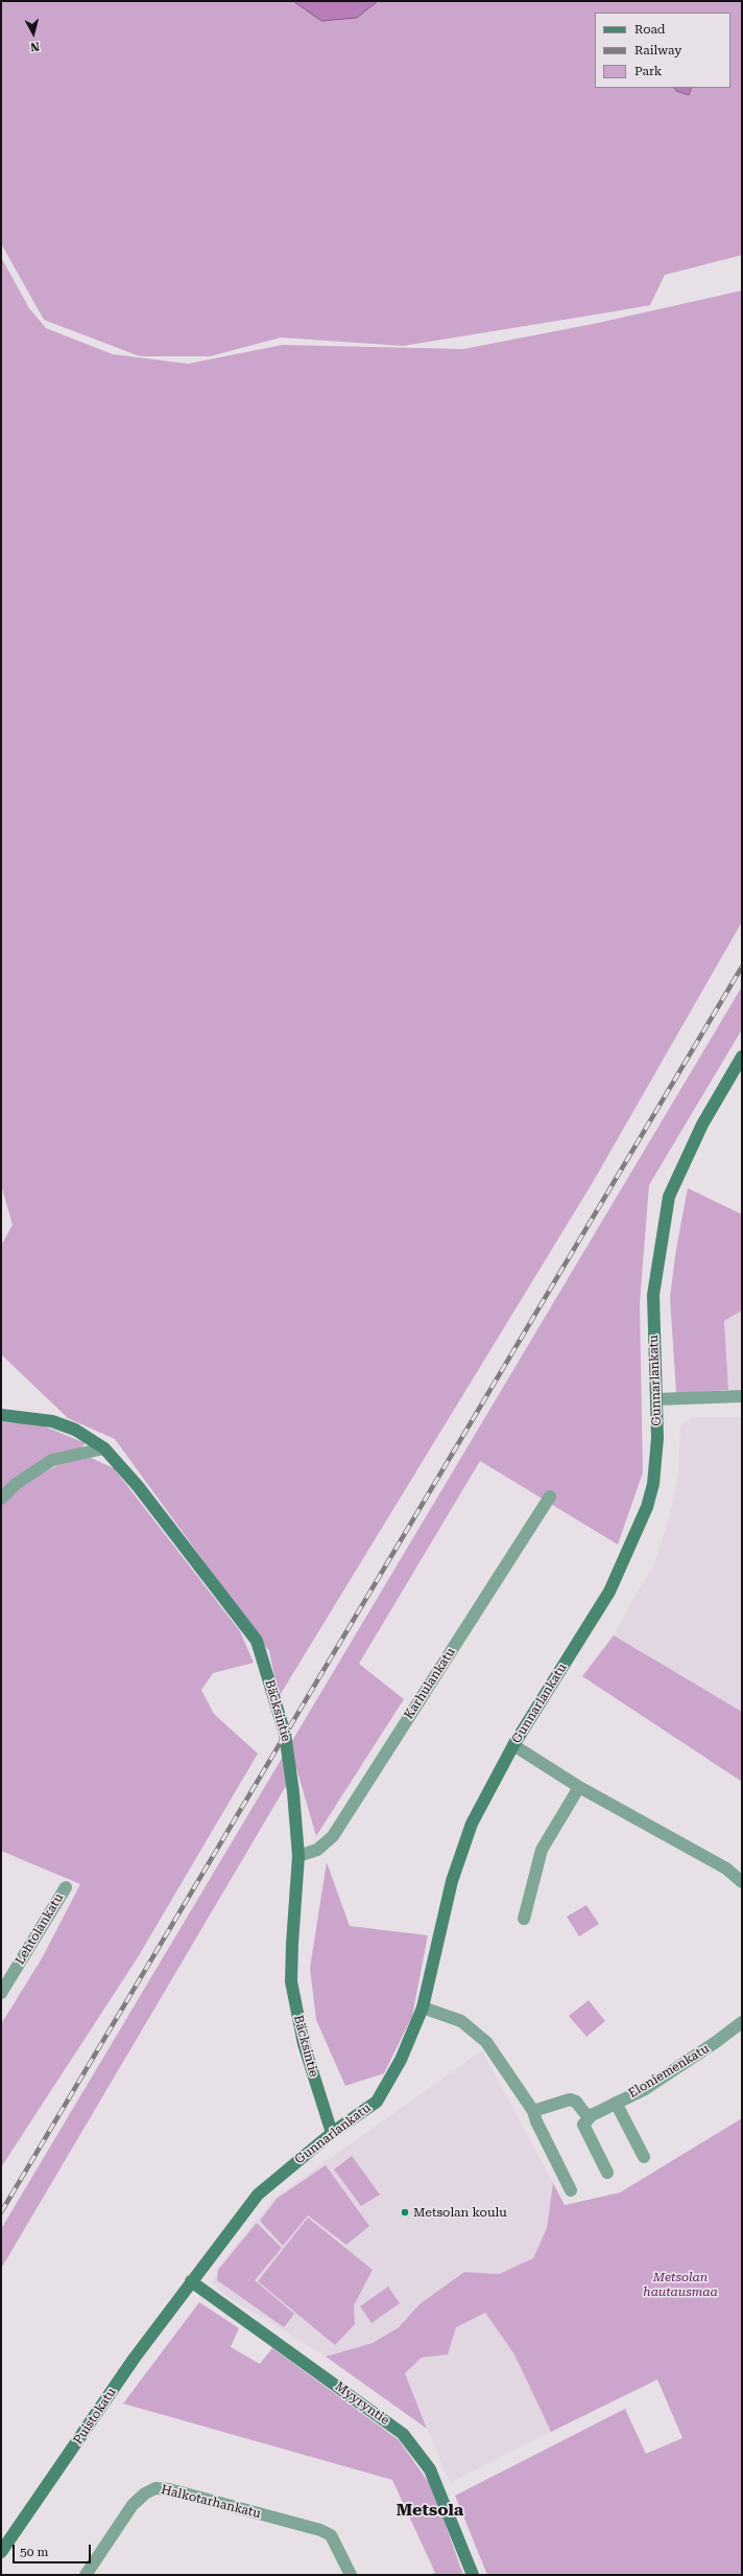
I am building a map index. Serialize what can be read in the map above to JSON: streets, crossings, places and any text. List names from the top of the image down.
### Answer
{
  "streets": {
    "street": [
      "Gunnarlankatu",
      "Karhulankatu",
      "Bäcksintie",
      "Lehtolankatu",
      "Eloniemenkatu",
      "Myyryntie",
      "Puistokatu",
      "Halkotarhankatu"
    ]
  },
  "crossings": [
    ["Gunnarlankatu", "Bäcksintie"],
    ["Gunnarlankatu", "Myyryntie"],
    ["Gunnarlankatu", "Puistokatu"],
    ["Karhulankatu", "Bäcksintie"],
    ["Myyryntie", "Puistokatu"]
  ],
  "districts": ["Metsola"],
  "parks": ["Metsolan hautausmaa"],
  "places": ["Metsolan koulu"],
  "legend": ["Road", "Railway", "Park"],
  "scale_bar": "50 m",
  "north": "bottom"
}
